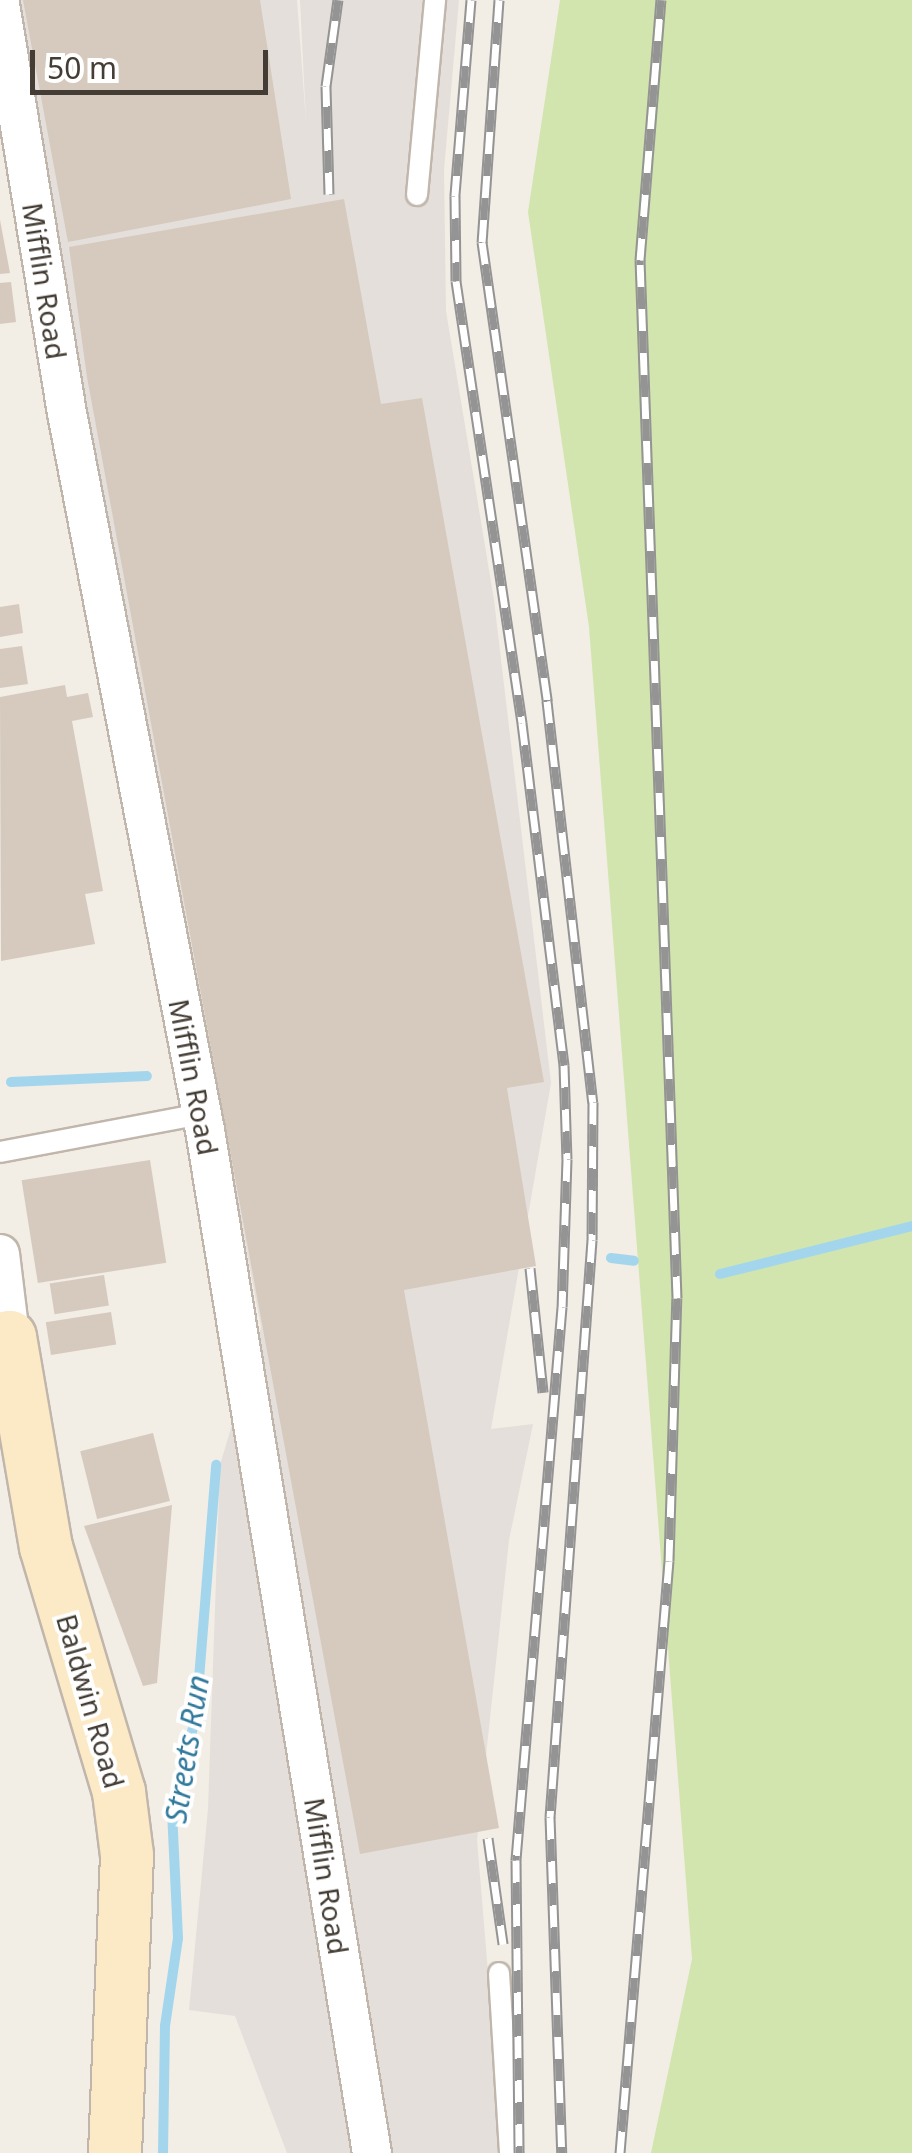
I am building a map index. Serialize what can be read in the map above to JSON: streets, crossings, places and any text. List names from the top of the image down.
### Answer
{
  "streets": {
    "main road": ["Baldwin Road"],
    "street": ["Mifflin Road"]
  },
  "water": ["Streets Run"],
  "scale_bar": "50 m"
}
